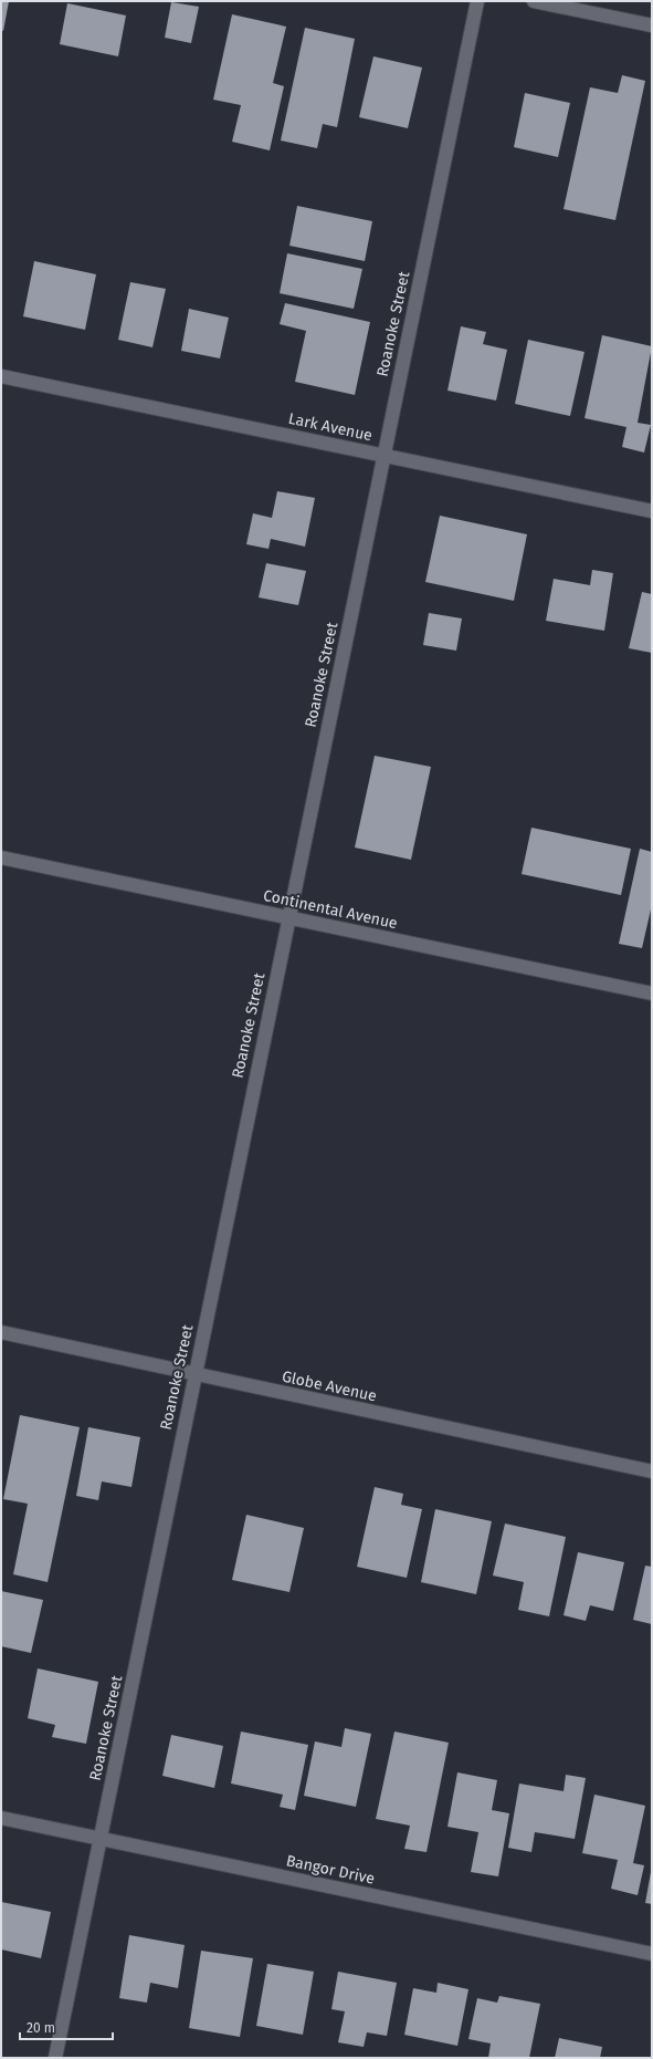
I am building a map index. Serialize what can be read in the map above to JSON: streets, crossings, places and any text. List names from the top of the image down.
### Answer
{
  "streets": {
    "street": [
      "Roanoke Street",
      "Lark Avenue",
      "Continental Avenue",
      "Globe Avenue",
      "Bangor Drive"
    ]
  },
  "crossings": [
    ["Roanoke Street", "Lark Avenue"],
    ["Roanoke Street", "Continental Avenue"],
    ["Roanoke Street", "Globe Avenue"],
    ["Roanoke Street", "Bangor Drive"]
  ],
  "scale_bar": "20 m"
}
